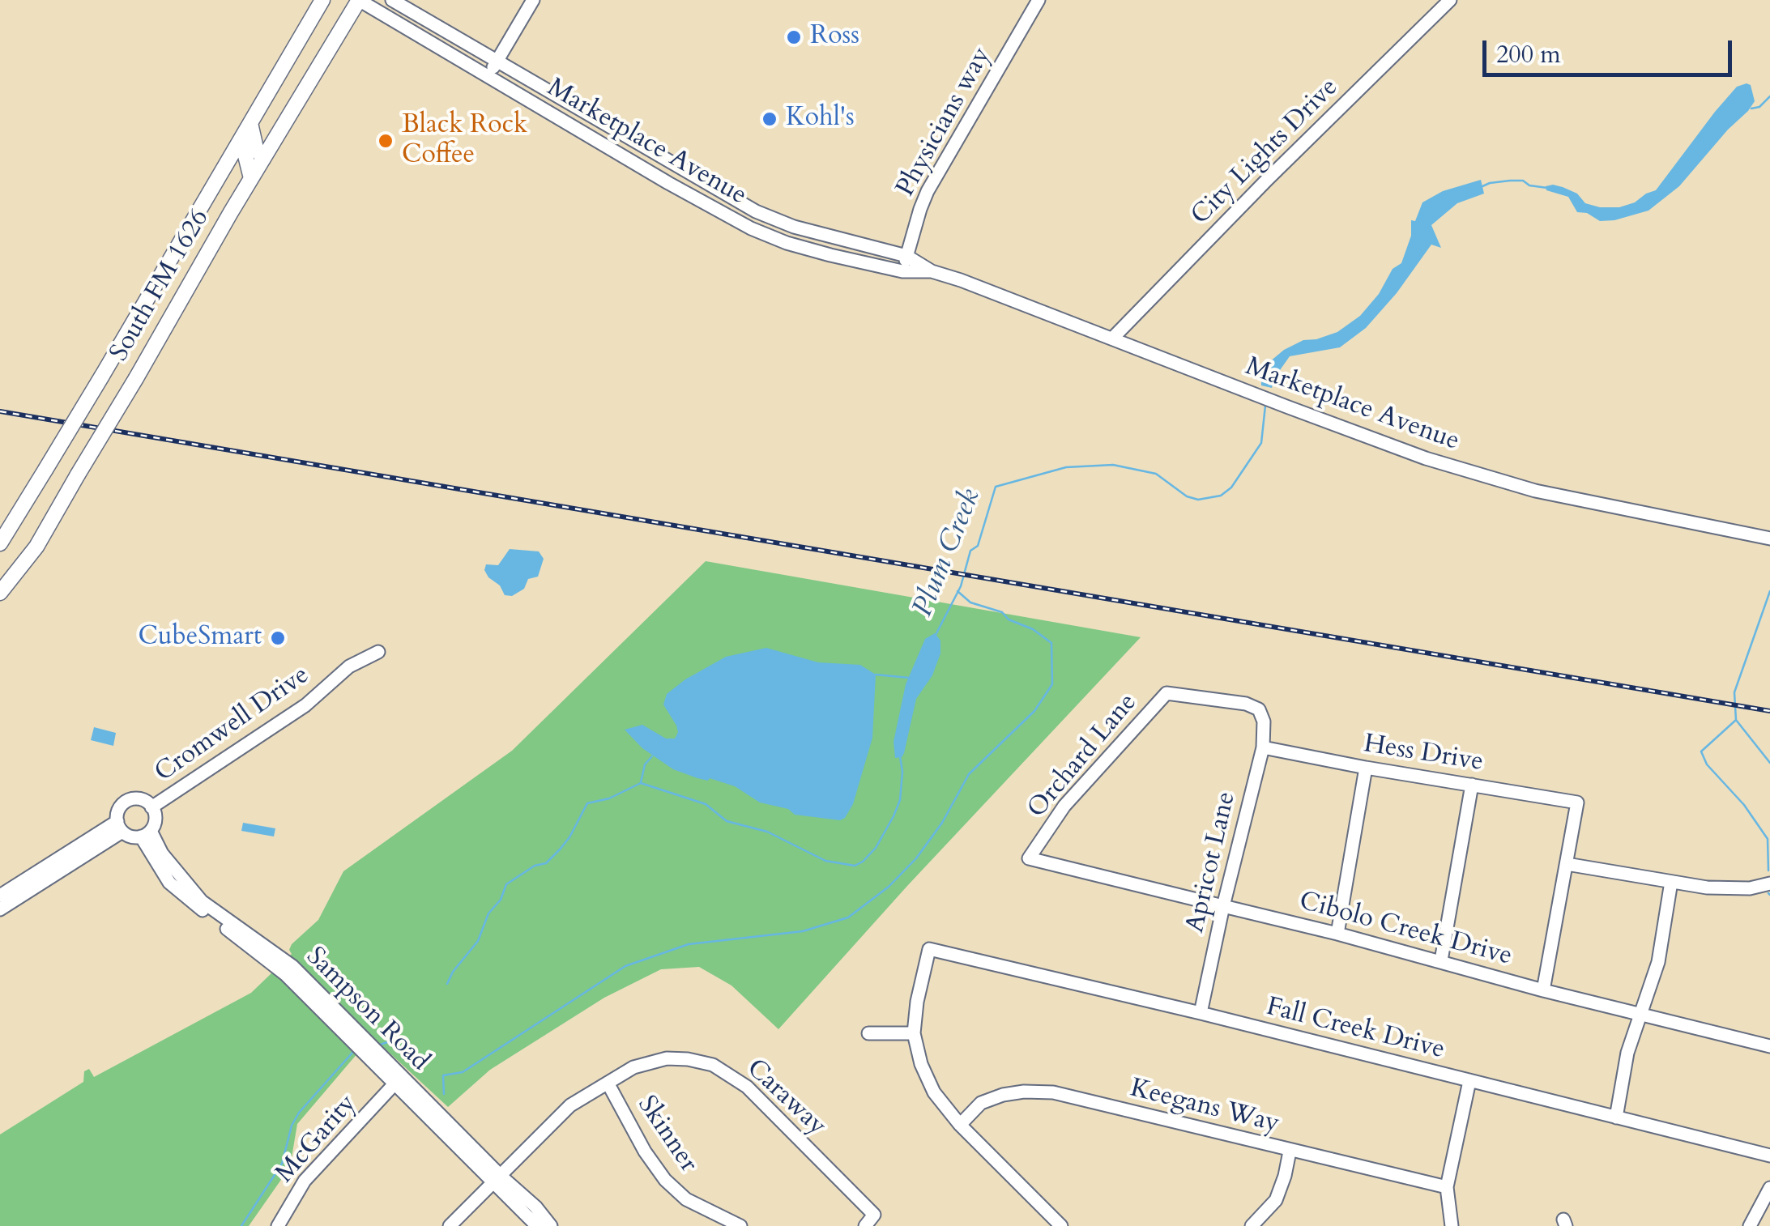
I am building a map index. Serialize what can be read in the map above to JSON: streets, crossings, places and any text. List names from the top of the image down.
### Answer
{
  "streets": {
    "main road": ["South FM 1626"],
    "street": [
      "Physicians way",
      "Marketplace Avenue",
      "City Lights Drive",
      "Cromwell Drive",
      "Hess Drive",
      "Orchard Lane",
      "Apricot Lane",
      "Cibolo Creek Drive",
      "Sampson Road",
      "Fall Creek Drive",
      "Caraway",
      "Keegans Way",
      "Skinner",
      "McGarity"
    ]
  },
  "crossings": [
    ["Physicians way", "Marketplace Avenue"],
    ["Marketplace Avenue", "City Lights Drive"],
    ["Marketplace Avenue", "South FM 1626"],
    ["Cromwell Drive", "Sampson Road"],
    ["Hess Drive", "Apricot Lane"],
    ["Orchard Lane", "Apricot Lane"],
    ["Orchard Lane", "Cibolo Creek Drive"],
    ["Apricot Lane", "Cibolo Creek Drive"],
    ["Apricot Lane", "Fall Creek Drive"],
    ["Sampson Road", "Caraway"],
    ["Sampson Road", "McGarity"],
    ["Caraway", "Skinner"]
  ],
  "water": ["Plum Creek"],
  "places": [
    "Ross",
    "Kohl's",
    "Black Rock Coffee",
    "CubeSmart"
  ],
  "scale_bar": "200 m"
}
